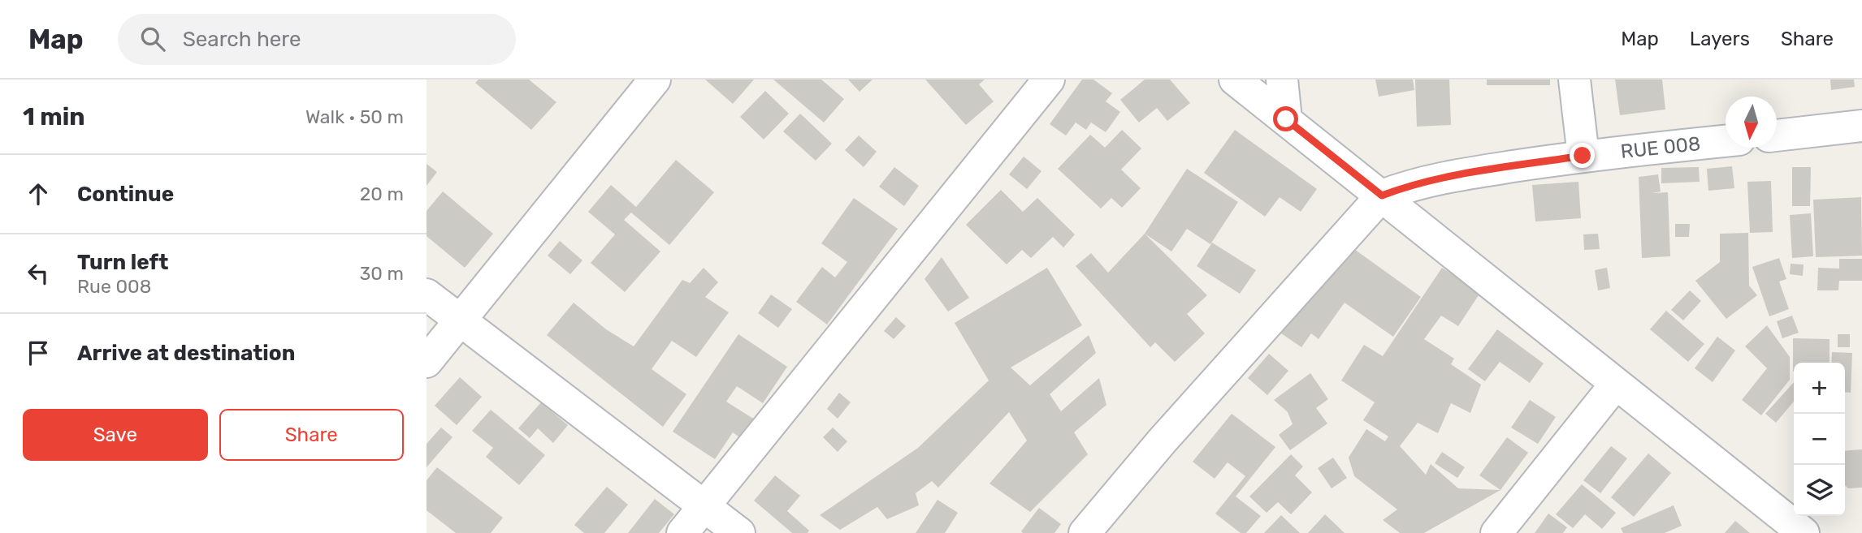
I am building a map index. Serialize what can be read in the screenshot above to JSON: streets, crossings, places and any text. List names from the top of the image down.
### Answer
{
  "streets": {
    "street": ["RUE 008"]
  },
  "north": "bottom",
  "page": {
    "header": "Map",
    "search": "Search here",
    "nav": ["Map", "Layers", "Share"],
    "heading": ["1 min", "Walk · 50 m"],
    "list": [
      ["Continue", "20 m"],
      ["Turn left", "Rue 008", "30 m"],
      "Arrive at destination"
    ],
    "map_buttons": ["+", "−"],
    "buttons": ["Save", "Share"]
  }
}
